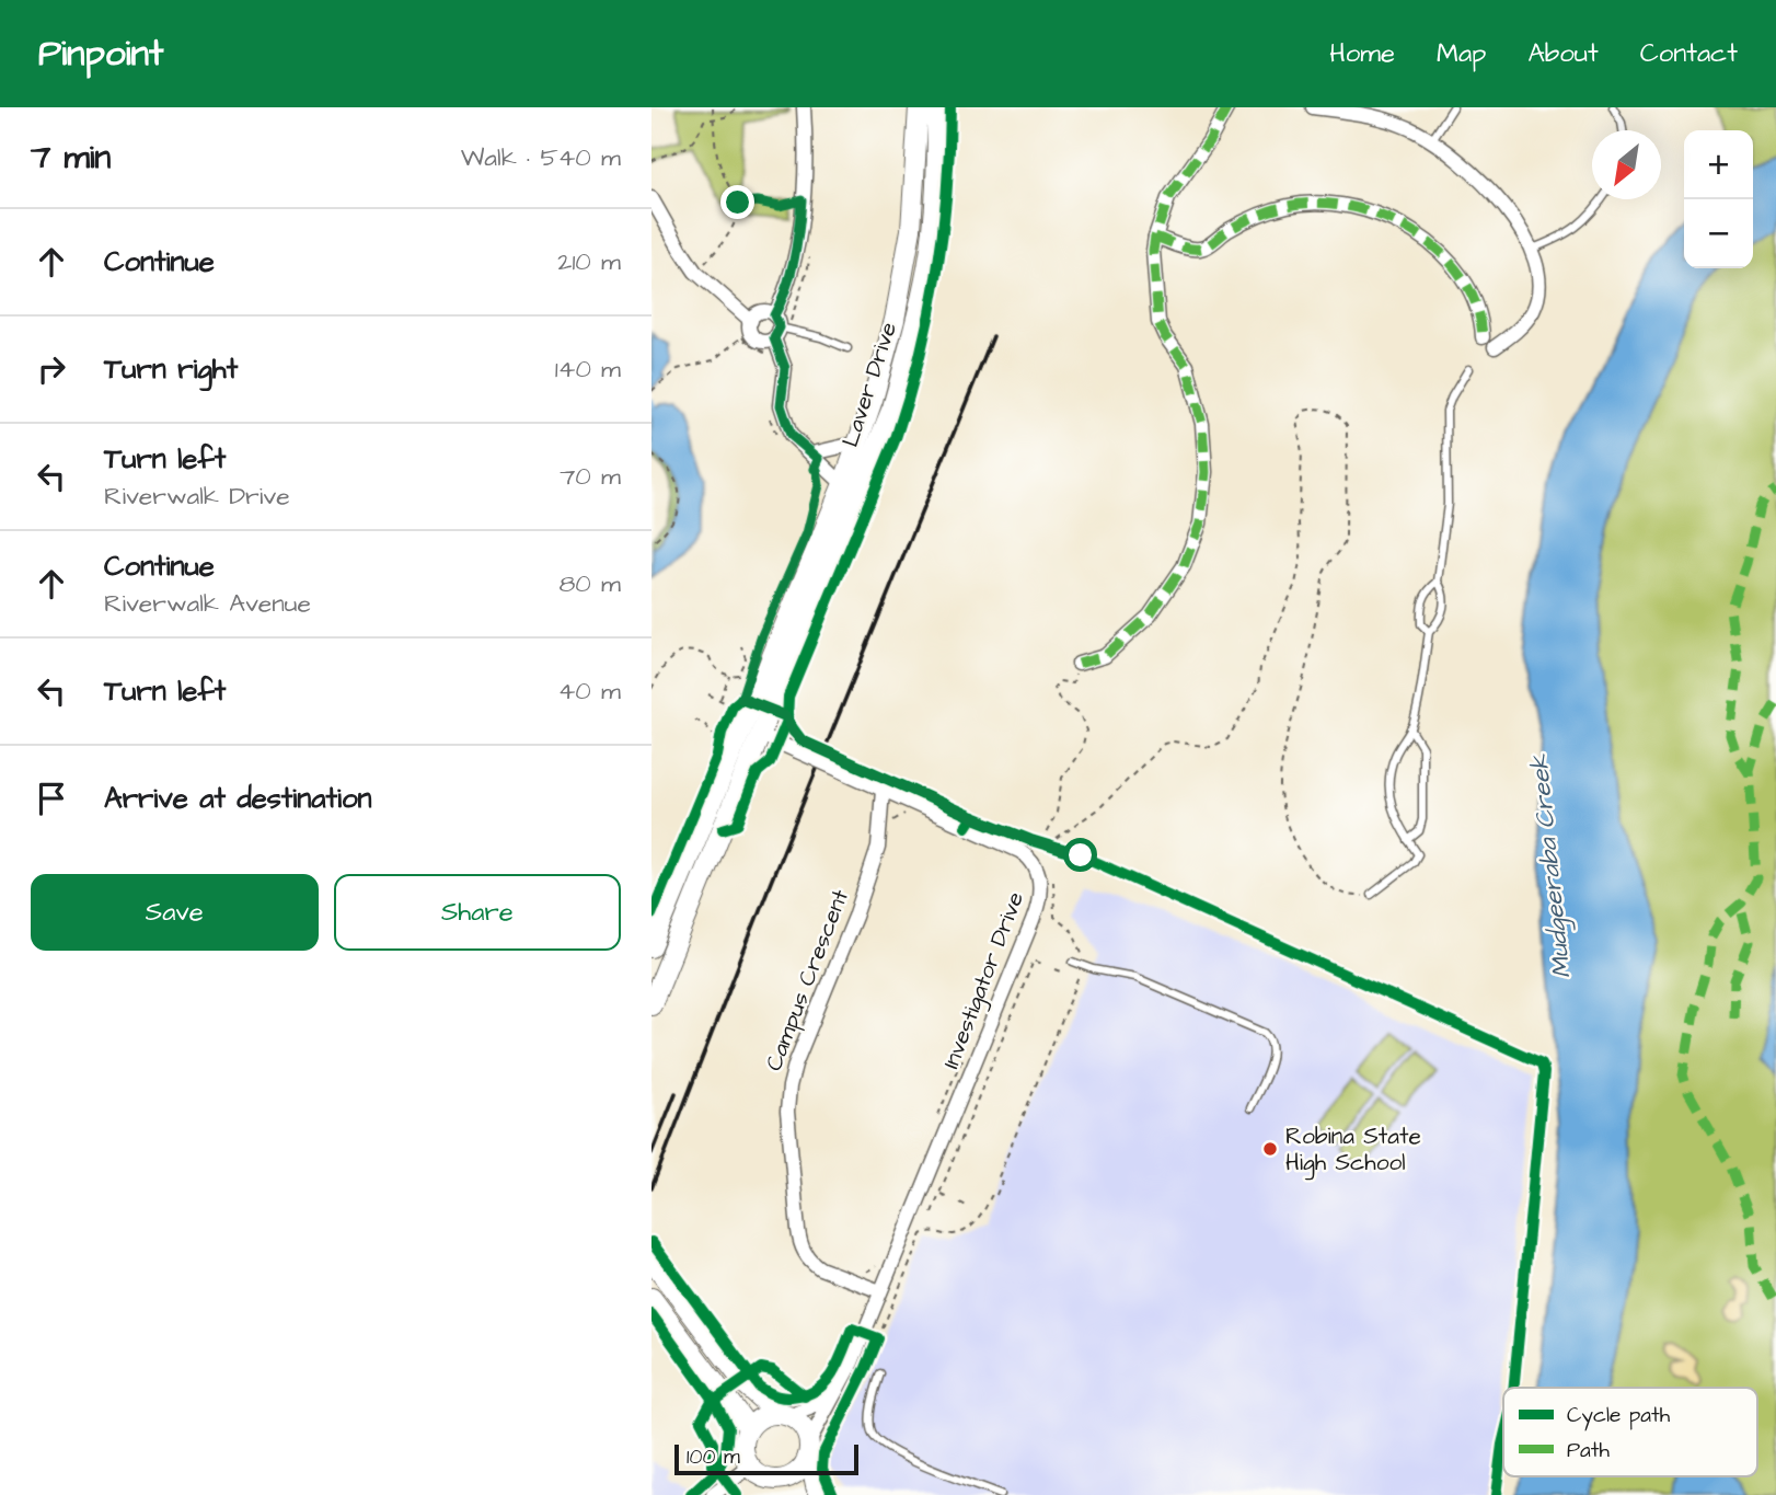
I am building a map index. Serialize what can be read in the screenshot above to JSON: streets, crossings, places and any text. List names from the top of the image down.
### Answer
{
  "streets": {
    "street": ["Laver Drive", "Campus Crescent", "Investigator Drive"]
  },
  "crossings": [
    ["Laver Drive", "Investigator Drive"],
    ["Campus Crescent", "Investigator Drive"]
  ],
  "water": ["Mudgeeraba Creek"],
  "places": ["Robina State High School"],
  "legend": ["Cycle path", "Path"],
  "scale_bar": "100 m",
  "north": "bottom left",
  "page": {
    "header": "Pinpoint",
    "nav": [
      "Home",
      "Map",
      "About",
      "Contact"
    ],
    "heading": ["7 min", "Walk · 540 m"],
    "map_buttons": ["+", "−"],
    "list": [
      ["Continue", "210 m"],
      ["Turn right", "140 m"],
      ["Turn left", "Riverwalk Drive", "70 m"],
      ["Continue", "Riverwalk Avenue", "80 m"],
      ["Turn left", "40 m"],
      "Arrive at destination"
    ],
    "buttons": ["Save", "Share"],
    "scale": "100 m"
  }
}
